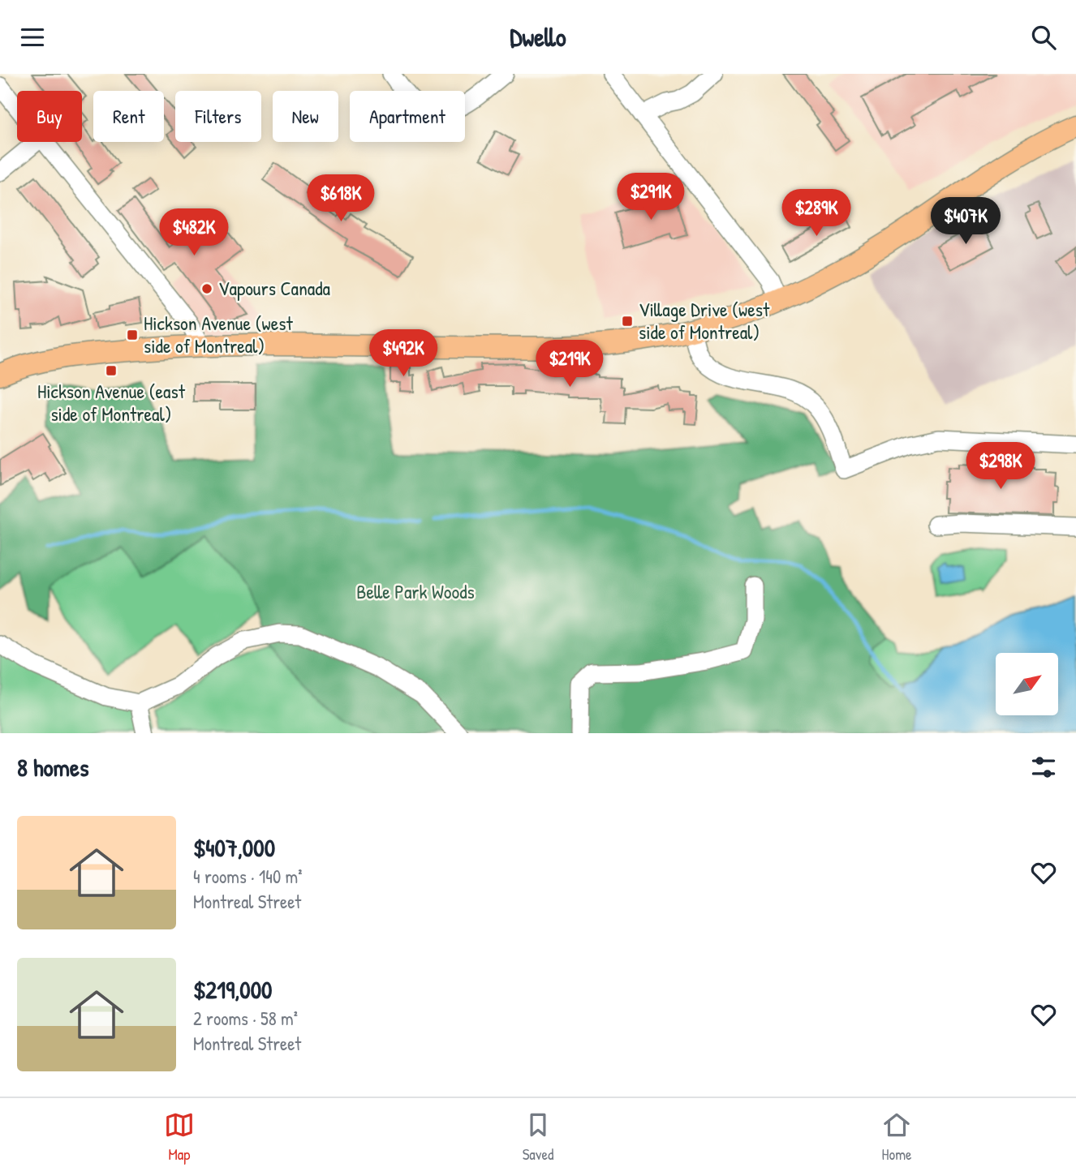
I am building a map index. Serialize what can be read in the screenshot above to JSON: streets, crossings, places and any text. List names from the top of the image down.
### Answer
{
  "parks": ["Belle Park Woods"],
  "places": {
    "other": ["Vapours Canada"],
    "transit": ["Village Drive (west side of Montreal)", "Hickson Avenue (west side of Montreal)", "Hickson Avenue (east side of Montreal)"]
  },
  "north": "top right",
  "page": {
    "header": "Dwello",
    "chip": [
      "Buy",
      "Rent",
      "Filters",
      "New",
      "Apartment"
    ],
    "price": [
      "$291K",
      "$618K",
      "$289K",
      "$407K",
      "$482K",
      "$492K",
      "$219K",
      "$298K"
    ],
    "heading": "8 homes",
    "list": [
      {
        "name": "$407,000",
        "note": "4 rooms · 140 m² · Montreal Street"
      },
      {
        "name": "$219,000",
        "note": "2 rooms · 58 m² · Montreal Street"
      }
    ],
    "tabs": ["Map", "Saved", "Home"]
  }
}
